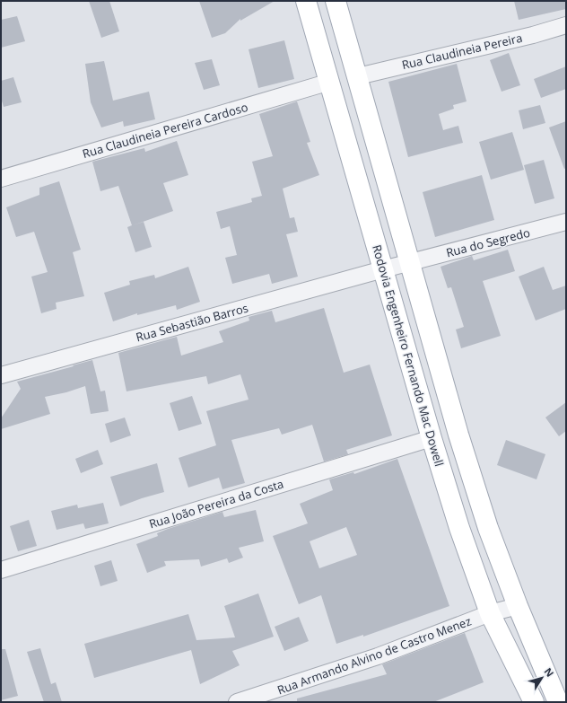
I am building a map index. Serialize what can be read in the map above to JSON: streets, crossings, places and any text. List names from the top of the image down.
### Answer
{
  "streets": {
    "main road": ["Rodovia Engenheiro Fernando Mac Dowell"],
    "street": [
      "Rua Claudineia Pereira",
      "Rua Claudineia Pereira Cardoso",
      "Rua do Segredo",
      "Rua Sebastião Barros",
      "Rua João Pereira da Costa",
      "Rua Armando Alvino de Castro Menez"
    ]
  },
  "crossings": [
    ["Rua Claudineia Pereira Cardoso", "Rodovia Engenheiro Fernando Mac Dowell"],
    ["Rua do Segredo", "Rua Sebastião Barros"],
    ["Rua do Segredo", "Rodovia Engenheiro Fernando Mac Dowell"],
    ["Rua Sebastião Barros", "Rodovia Engenheiro Fernando Mac Dowell"],
    ["Rodovia Engenheiro Fernando Mac Dowell", "Rua João Pereira da Costa"],
    ["Rodovia Engenheiro Fernando Mac Dowell", "Rua Armando Alvino de Castro Menez"]
  ],
  "north": "top right"
}
